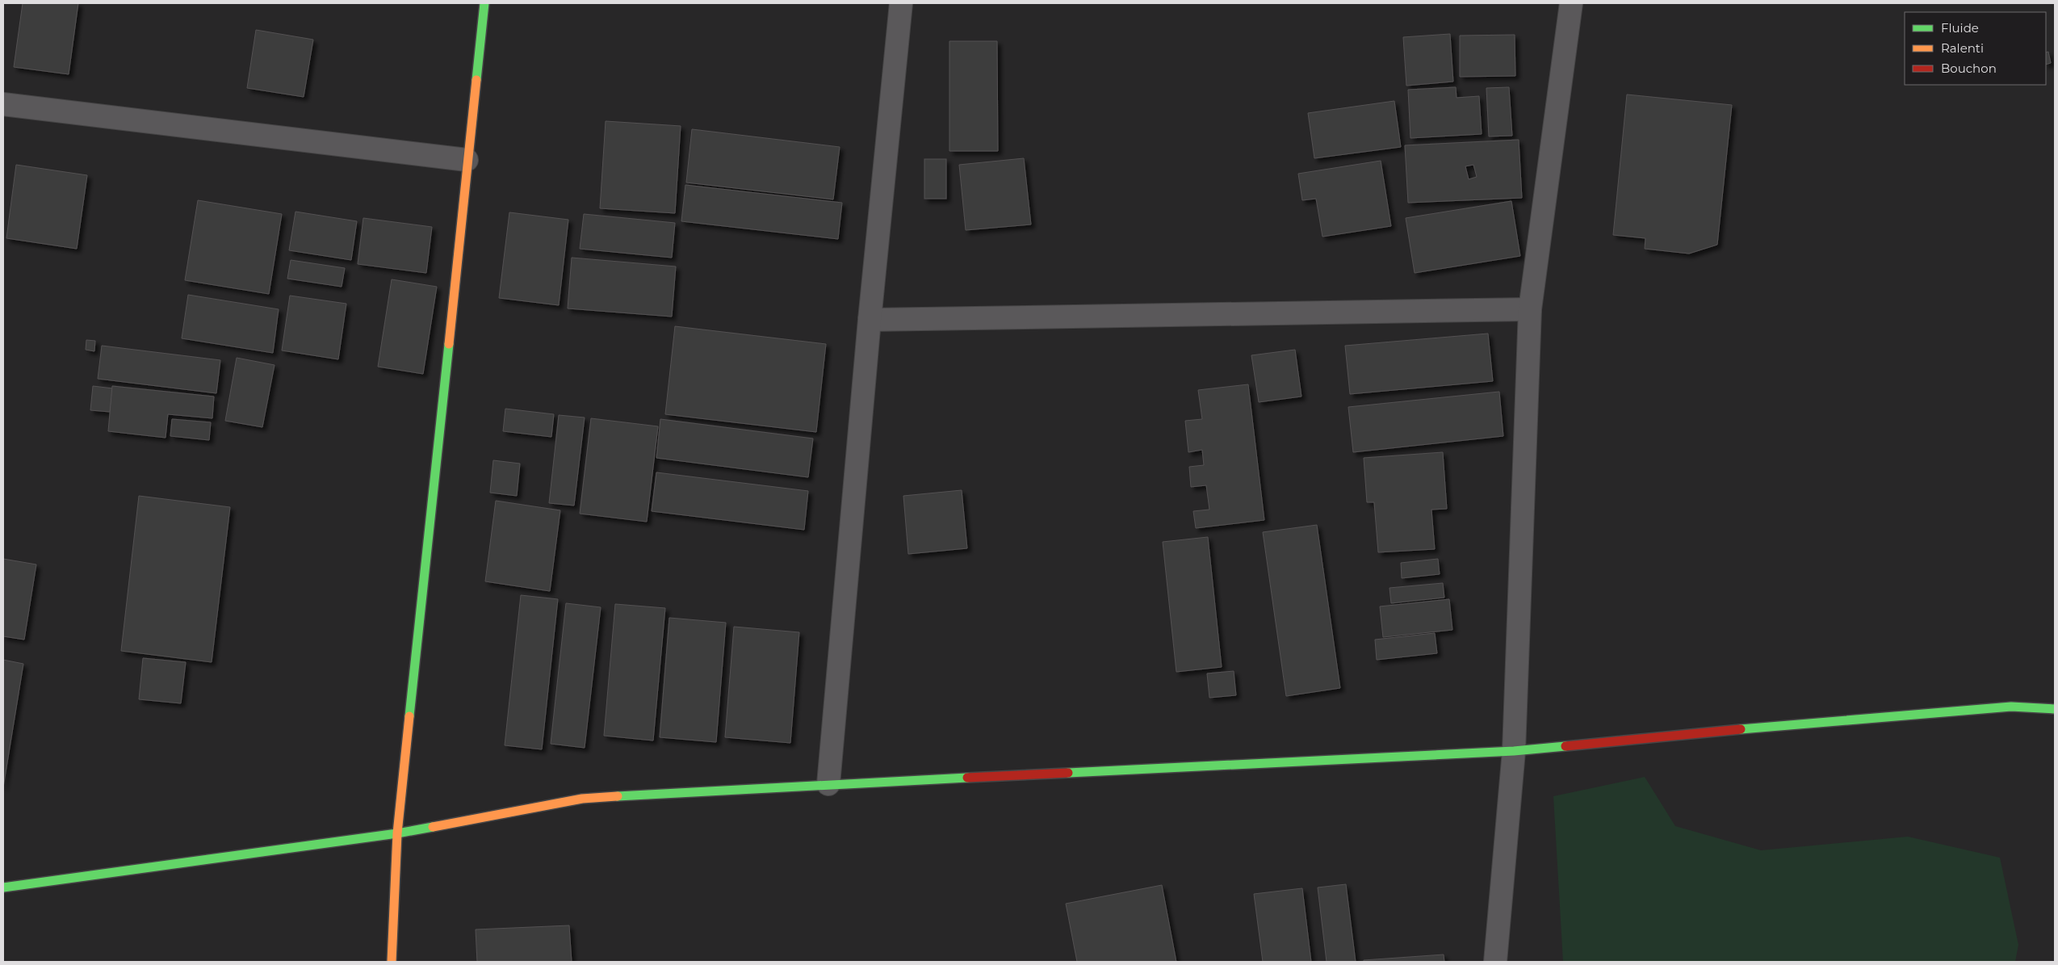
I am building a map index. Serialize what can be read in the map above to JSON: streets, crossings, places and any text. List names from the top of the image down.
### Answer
{
  "legend": ["Fluide", "Ralenti", "Bouchon"]
}
